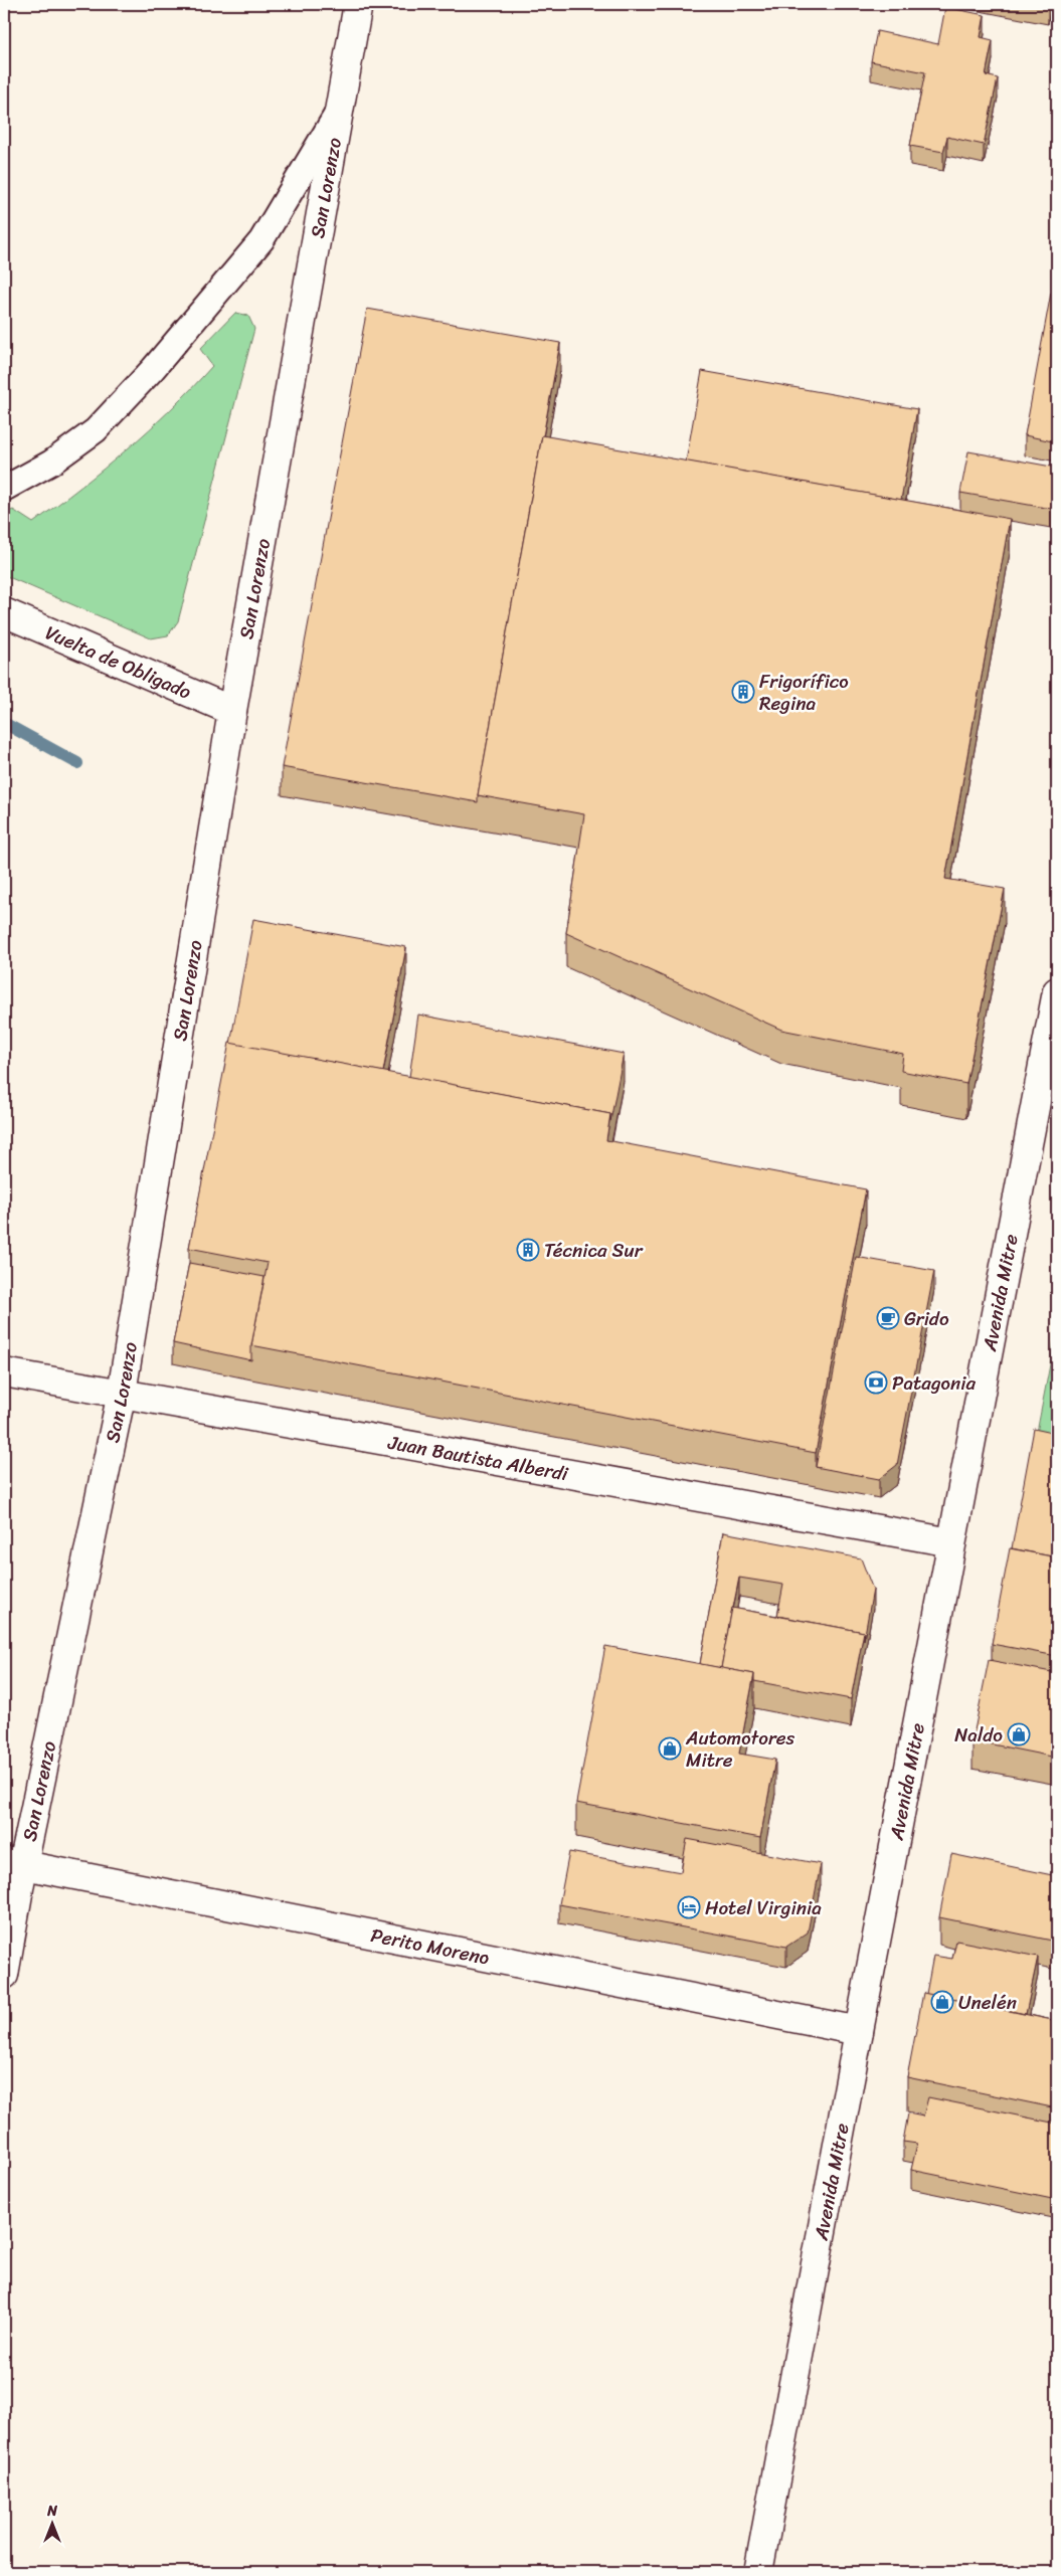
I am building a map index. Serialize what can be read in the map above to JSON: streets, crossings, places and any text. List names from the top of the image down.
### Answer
{
  "streets": {
    "street": [
      "San Lorenzo",
      "Vuelta de Obligado",
      "Avenida Mitre",
      "Juan Bautista Alberdi",
      "Perito Moreno"
    ]
  },
  "crossings": [
    ["San Lorenzo", "Vuelta de Obligado"],
    ["San Lorenzo", "Juan Bautista Alberdi"],
    ["San Lorenzo", "Perito Moreno"],
    ["Avenida Mitre", "Juan Bautista Alberdi"],
    ["Avenida Mitre", "Perito Moreno"]
  ],
  "places": {
    "building": ["Frigorífico Regina", "Técnica Sur"],
    "cafe": ["Grido"],
    "bank": ["Patagonia"],
    "shop": ["Naldo", "Automotores Mitre", "Unelén"],
    "hotel": ["Hotel Virginia"]
  },
  "north": "top"
}
